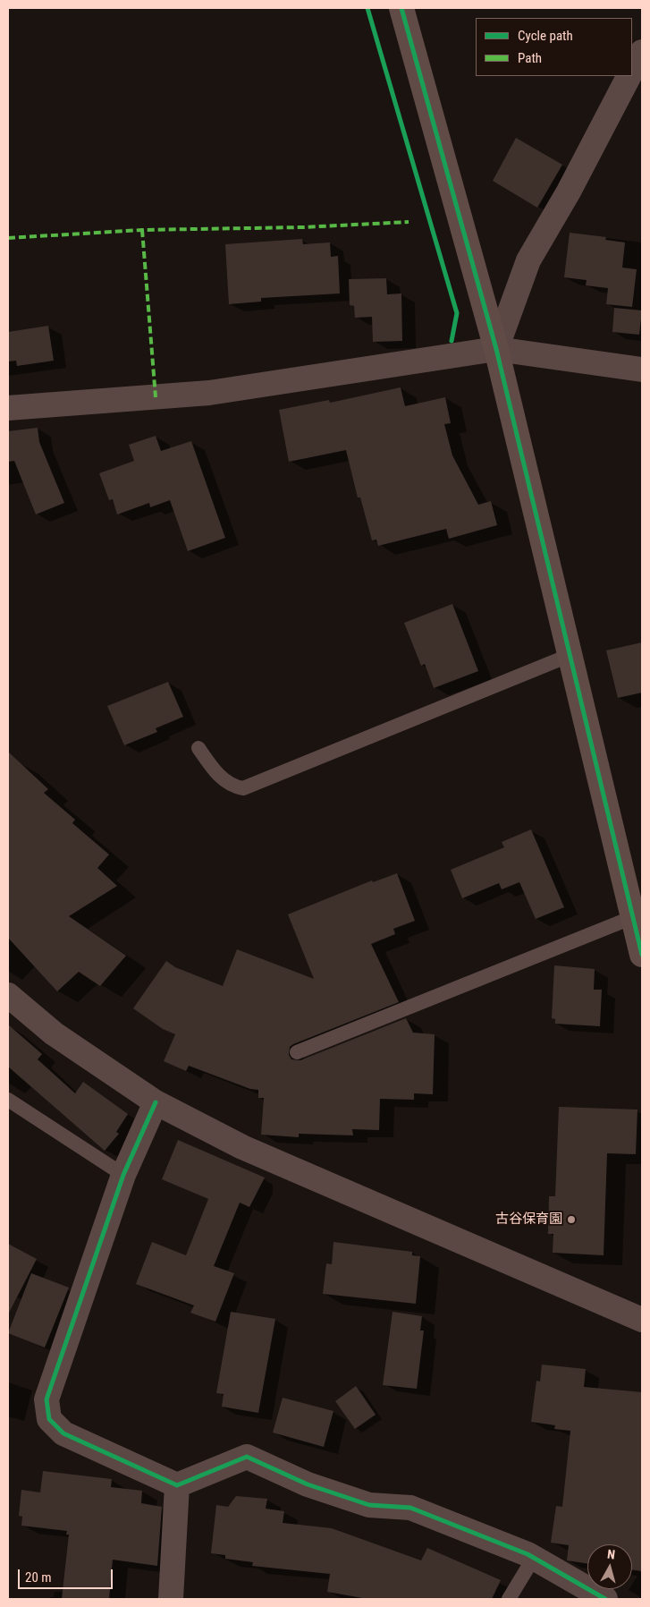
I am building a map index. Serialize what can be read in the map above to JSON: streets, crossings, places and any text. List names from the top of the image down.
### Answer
{
  "places": ["古谷保育園"],
  "legend": ["Cycle path", "Path"],
  "scale_bar": "20 m",
  "north": "top"
}
